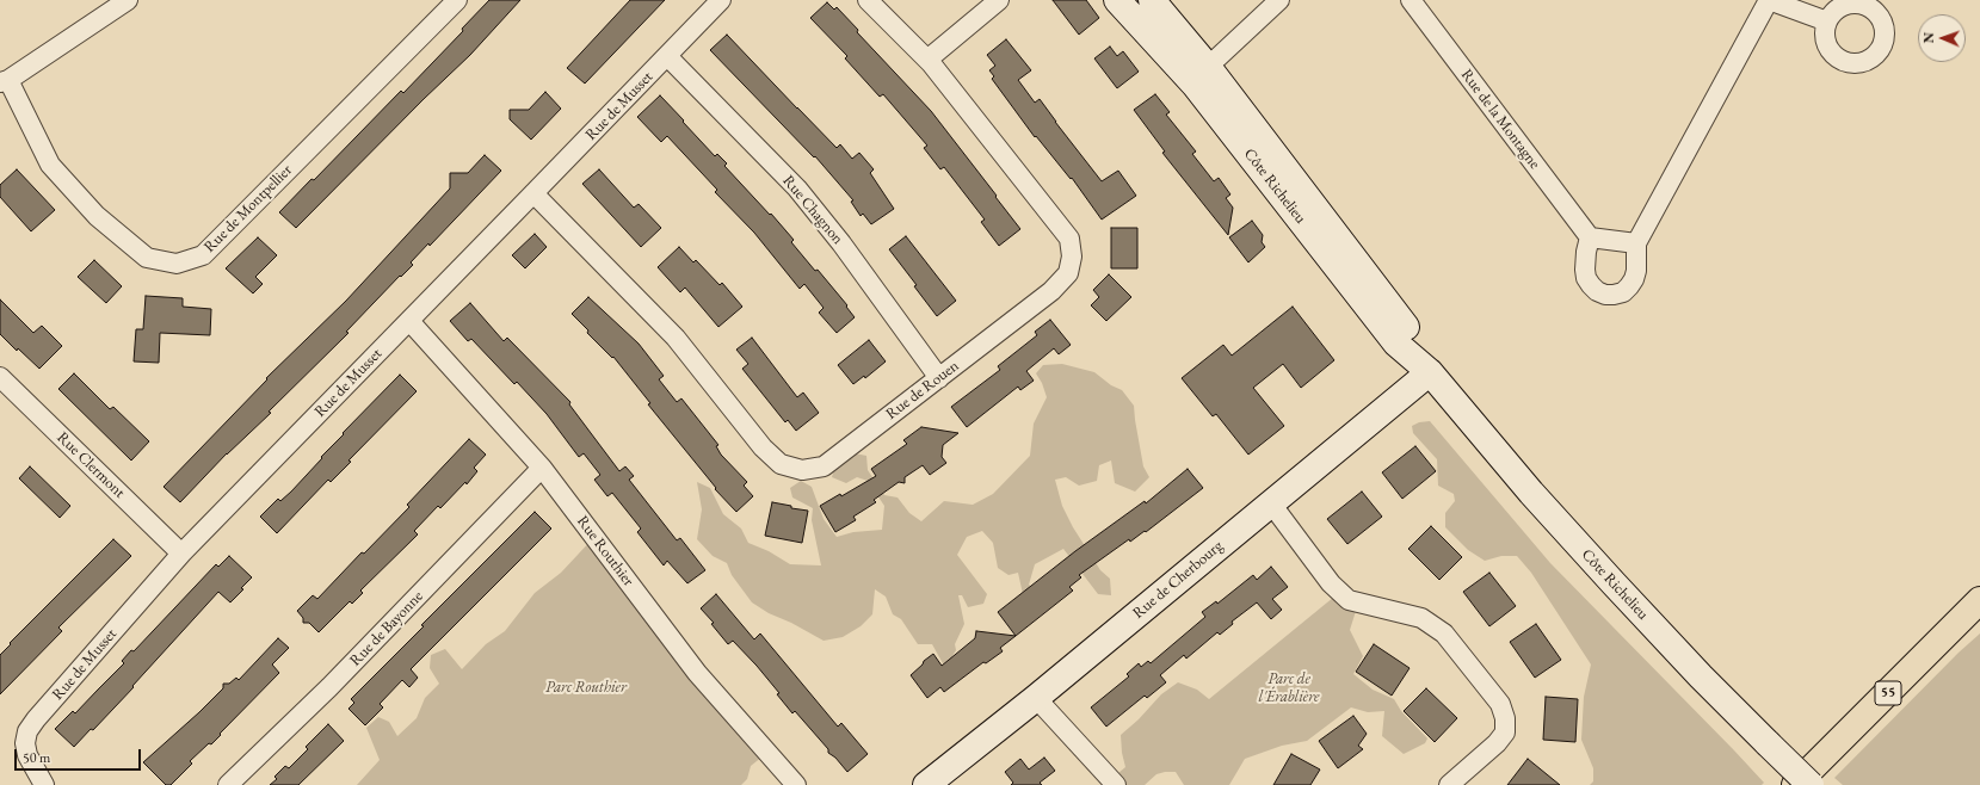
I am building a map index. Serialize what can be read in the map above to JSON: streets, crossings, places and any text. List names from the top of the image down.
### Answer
{
  "streets": {
    "highway": ["55"],
    "street": [
      "Rue de Musset",
      "Rue de la Montagne",
      "Côte Richelieu",
      "Rue de Montpellier",
      "Rue Chagnon",
      "Rue de Rouen",
      "Rue Clermont",
      "Rue Routhier",
      "Rue de Cherbourg",
      "Rue de Bayonne"
    ]
  },
  "crossings": [
    ["Rue de Musset", "Rue Chagnon"],
    ["Rue de Musset", "Rue de Rouen"],
    ["Rue de Musset", "Rue Clermont"],
    ["Rue de Musset", "Rue Routhier"],
    ["Côte Richelieu", "Rue de Cherbourg"],
    ["Rue Chagnon", "Rue de Rouen"],
    ["Rue Routhier", "Rue de Bayonne"]
  ],
  "parks": ["Parc de l'Érablière", "Parc Routhier"],
  "scale_bar": "50 m",
  "north": "left"
}
